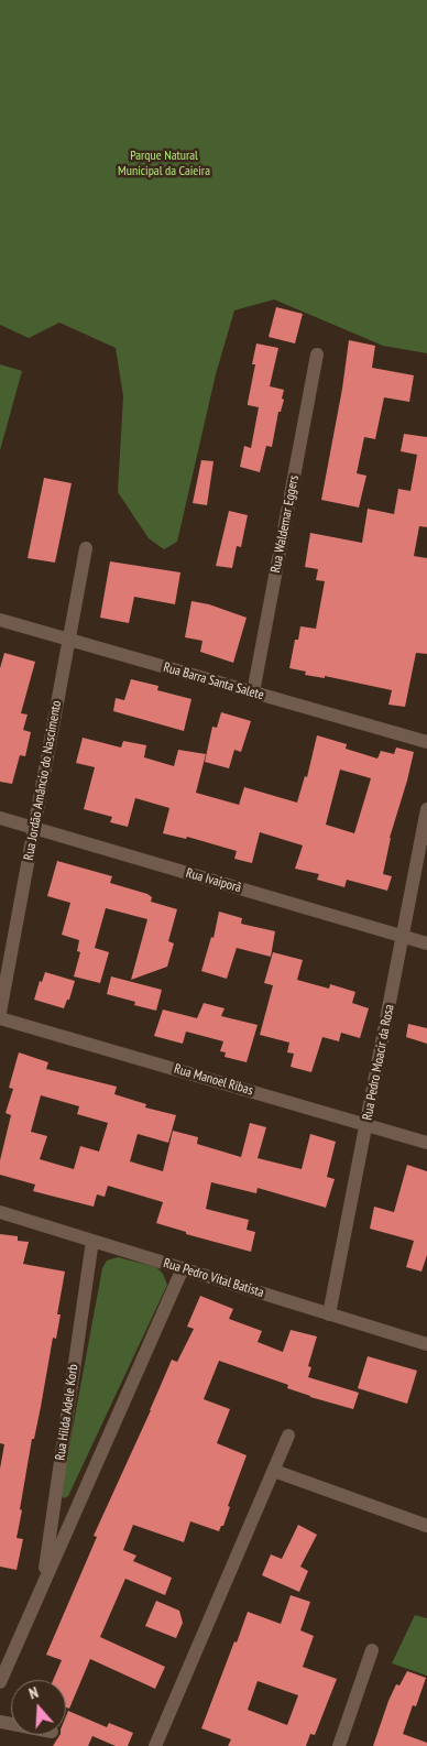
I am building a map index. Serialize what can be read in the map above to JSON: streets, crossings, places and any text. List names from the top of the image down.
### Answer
{
  "streets": {
    "street": [
      "Rua Waldemar Eggers",
      "Rua Barra Santa Salete",
      "Rua Jordão Amâncio do Nascimento",
      "Rua Ivaiporã",
      "Rua Pedro Moacir da Rosa",
      "Rua Manoel Ribas",
      "Rua Pedro Vital Batista",
      "Rua Hilda Adele Korb"
    ]
  },
  "crossings": [
    ["Rua Waldemar Eggers", "Rua Barra Santa Salete"],
    ["Rua Barra Santa Salete", "Rua Jordão Amâncio do Nascimento"],
    ["Rua Jordão Amâncio do Nascimento", "Rua Ivaiporã"],
    ["Rua Ivaiporã", "Rua Pedro Moacir da Rosa"],
    ["Rua Pedro Moacir da Rosa", "Rua Manoel Ribas"],
    ["Rua Pedro Moacir da Rosa", "Rua Pedro Vital Batista"],
    ["Rua Pedro Vital Batista", "Rua Hilda Adele Korb"]
  ],
  "parks": ["Parque Natural Municipal da Caieira"],
  "north": "top"
}
